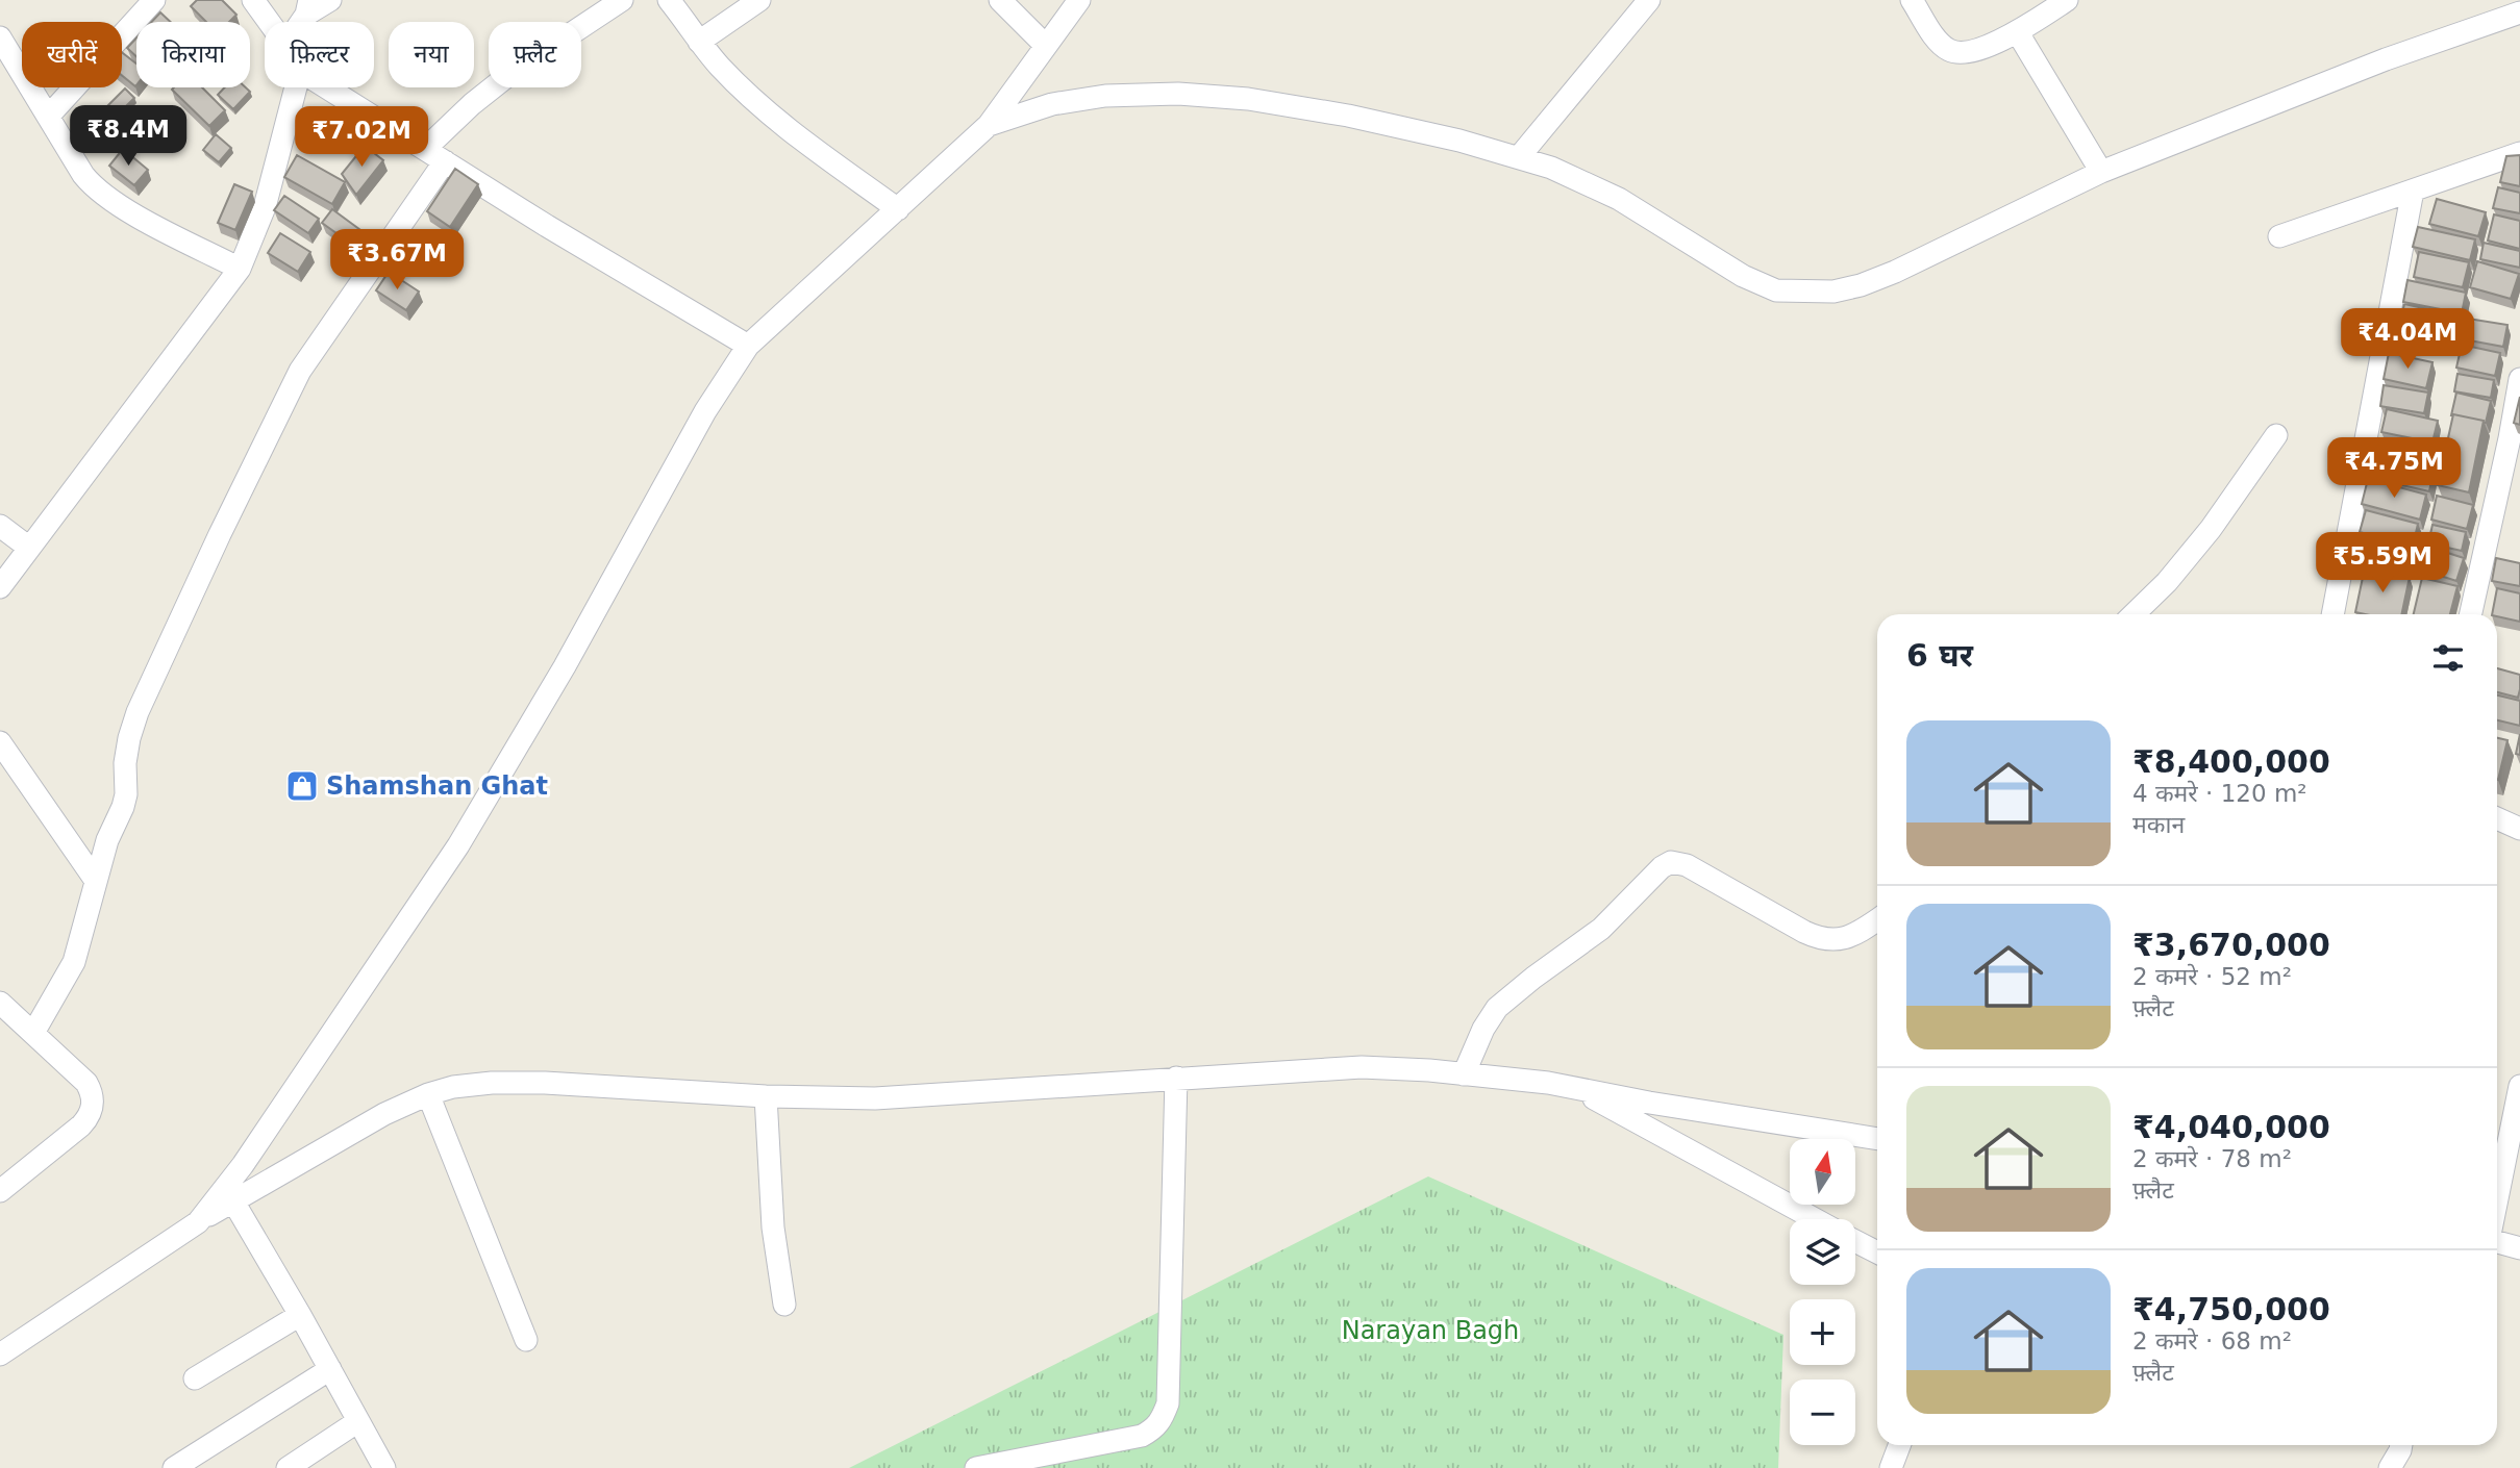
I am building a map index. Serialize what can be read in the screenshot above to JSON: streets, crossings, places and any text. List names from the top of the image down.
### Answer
{
  "parks": ["Narayan Bagh"],
  "places": {
    "shop": ["Shamshan Ghat"]
  },
  "north": "top",
  "page": {
    "chip": [
      "खरीदें",
      "किराया",
      "फ़िल्टर",
      "नया",
      "फ़्लैट"
    ],
    "price": [
      "₹8.4M",
      "₹7.02M",
      "₹3.67M",
      "₹4.04M",
      "₹4.75M",
      "₹5.59M"
    ],
    "heading": "6 घर",
    "list": [
      {
        "name": "₹8,400,000",
        "note": "4 कमरे · 120 m² · मकान"
      },
      {
        "name": "₹3,670,000",
        "note": "2 कमरे · 52 m² · फ़्लैट"
      },
      {
        "name": "₹4,040,000",
        "note": "2 कमरे · 78 m² · फ़्लैट"
      },
      {
        "name": "₹4,750,000",
        "note": "2 कमरे · 68 m² · फ़्लैट"
      }
    ],
    "map_buttons": ["+", "−"]
  }
}
